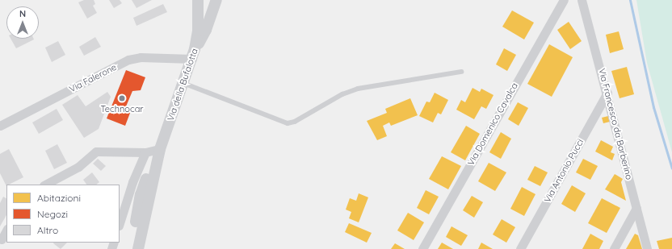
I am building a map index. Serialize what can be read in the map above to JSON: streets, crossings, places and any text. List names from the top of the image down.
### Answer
{
  "streets": {
    "street": [
      "Via Falerone",
      "Via della Bufalotta",
      "Via Domenico Cavalca",
      "Via Francesco da Barberino",
      "Via Antonio Pucci"
    ]
  },
  "crossings": [
    ["Via Falerone", "Via della Bufalotta"],
    ["Via Francesco da Barberino", "Via Antonio Pucci"]
  ],
  "places": ["Technocar"],
  "legend": ["Abitazioni", "Negozi", "Altro"],
  "north": "top"
}
